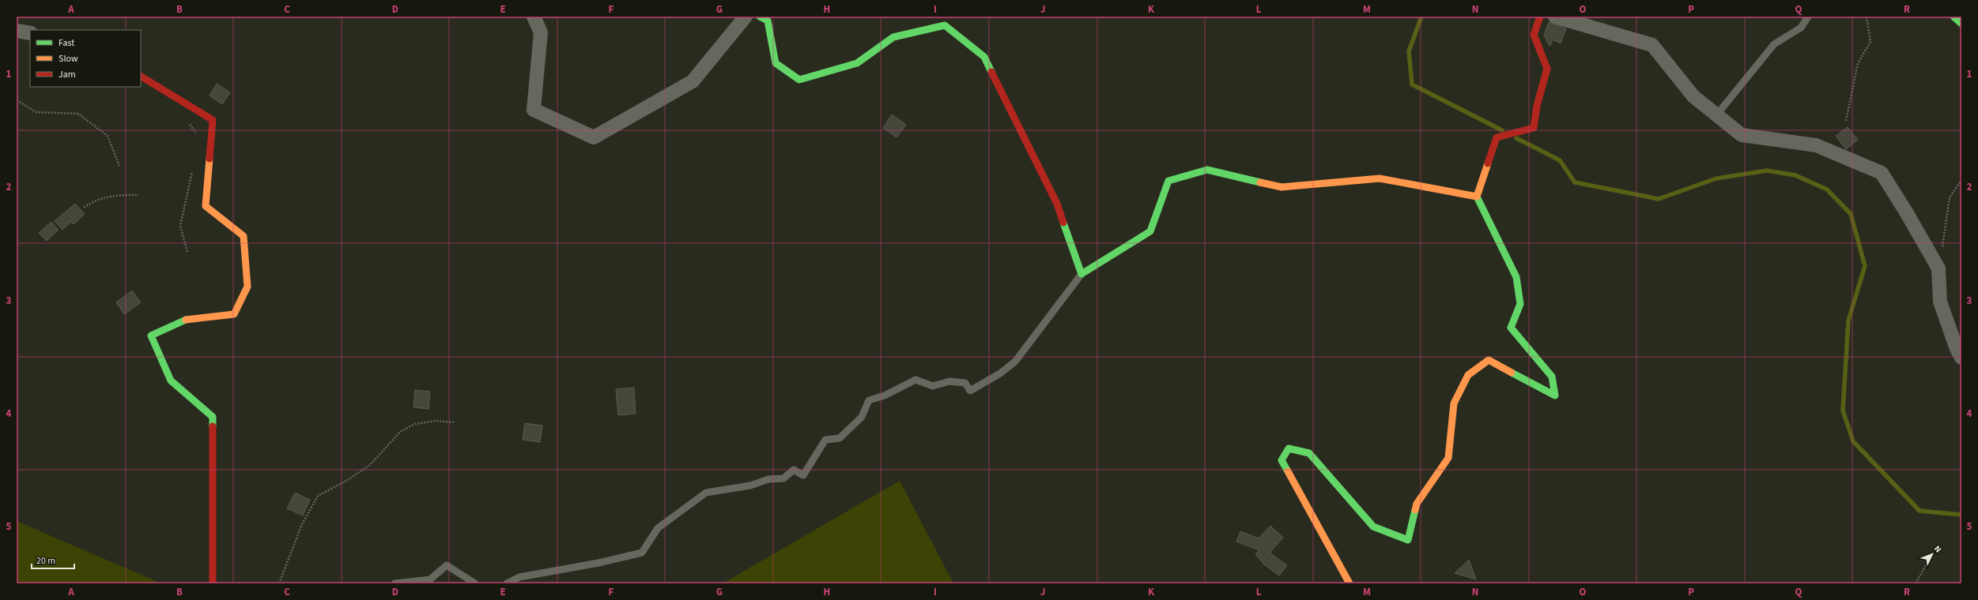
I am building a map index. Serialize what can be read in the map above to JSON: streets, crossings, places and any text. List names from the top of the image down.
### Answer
{
  "legend": ["Fast", "Slow", "Jam"],
  "scale_bar": "20 m",
  "north": "top right",
  "grid": {
    "columns": [
      "A",
      "B",
      "C",
      "D",
      "E",
      "F",
      "G",
      "H",
      "I",
      "J",
      "K",
      "L",
      "M",
      "N",
      "O",
      "P",
      "Q",
      "R"
    ],
    "rows": [
      "1",
      "2",
      "3",
      "4",
      "5"
    ]
  }
}
